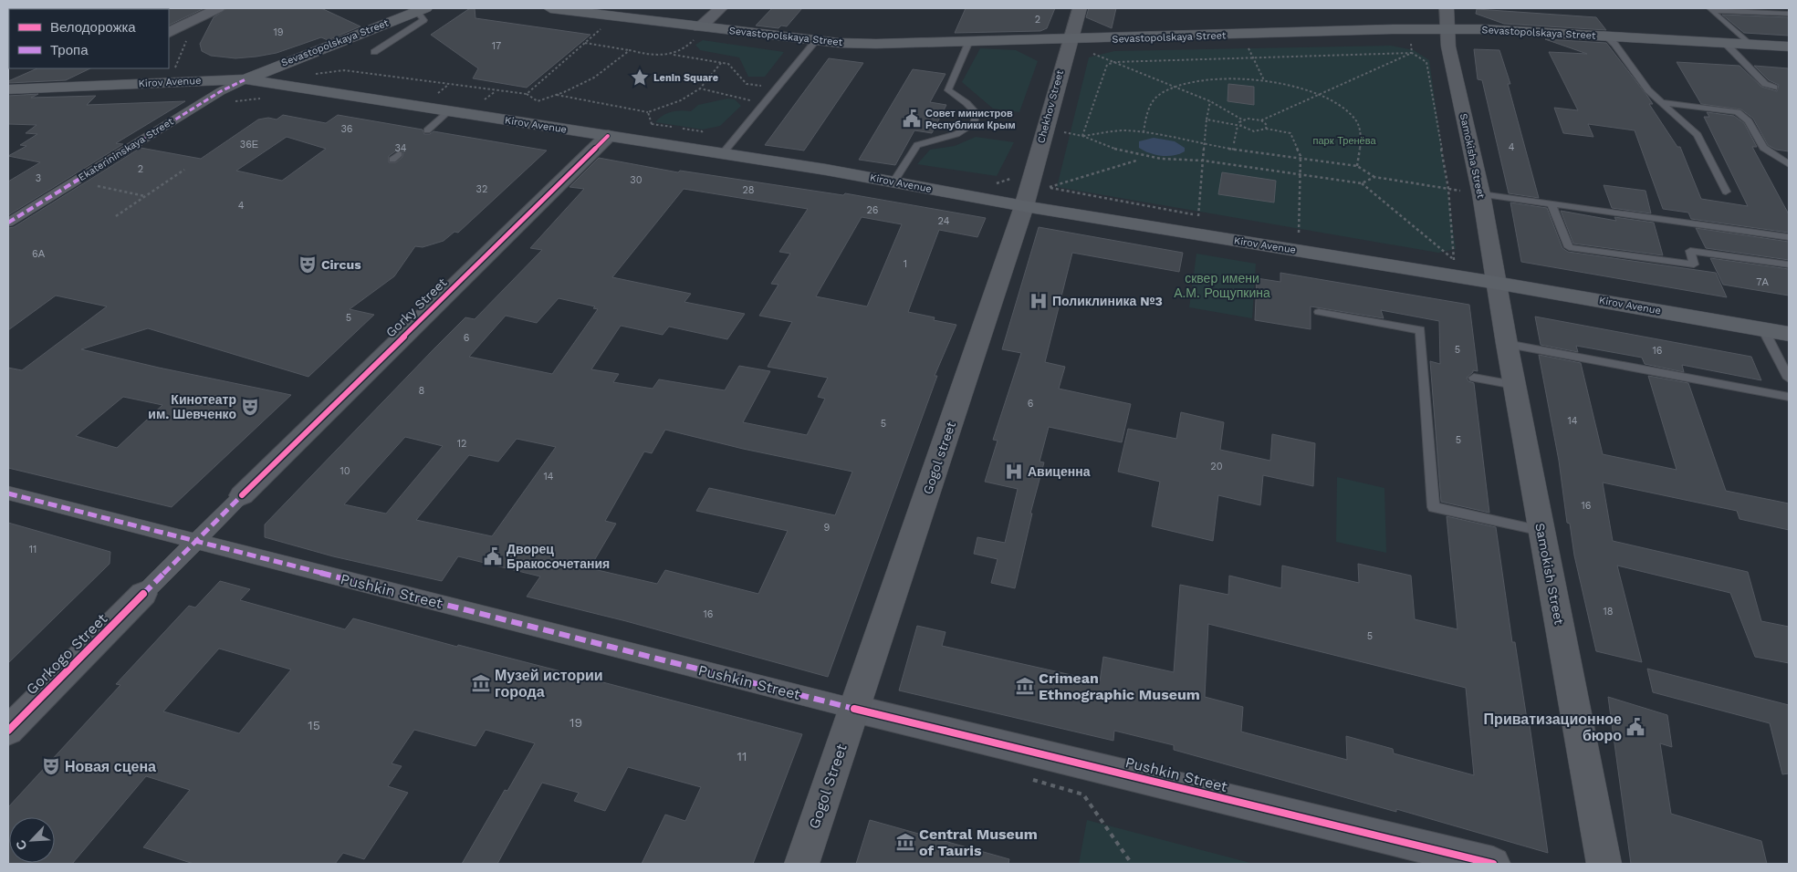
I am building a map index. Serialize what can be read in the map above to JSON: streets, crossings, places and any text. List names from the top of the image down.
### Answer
{
  "streets": {
    "main road": [
      "Sevastopolskaya Street",
      "Kirov Avenue",
      "Chekhov Street",
      "Samokisha Street",
      "Gogol street",
      "Samokish Street",
      "Gogol Street"
    ],
    "street": [
      "Ekaterininskaya Street",
      "Gorky Street",
      "Pushkin Street",
      "Gorkogo Street"
    ]
  },
  "crossings": [
    ["Sevastopolskaya Street", "Kirov Avenue"],
    ["Sevastopolskaya Street", "Chekhov Street"],
    ["Sevastopolskaya Street", "Ekaterininskaya Street"],
    ["Sevastopolskaya Street", "Samokisha Street"],
    ["Kirov Avenue", "Chekhov Street"],
    ["Kirov Avenue", "Ekaterininskaya Street"],
    ["Kirov Avenue", "Samokisha Street"],
    ["Kirov Avenue", "Gorky Street"],
    ["Kirov Avenue", "Gogol street"],
    ["Kirov Avenue", "Samokish Street"],
    ["Chekhov Street", "Gogol street"],
    ["Samokisha Street", "Samokish Street"],
    ["Gorky Street", "Pushkin Street"],
    ["Gorky Street", "Gorkogo Street"],
    ["Gogol street", "Pushkin Street"],
    ["Gogol street", "Gogol Street"],
    ["Pushkin Street", "Gorkogo Street"],
    ["Pushkin Street", "Gogol Street"]
  ],
  "parks": ["парк Тренёва", "сквер имени А.М. Рощупкина"],
  "places": {
    "place": ["Lenin Square"],
    "public building": ["Совет министров Республики Крым", "Дворец Бракосочетания", "Приватизационное бюро"],
    "theatre": ["Circus", "Кинотеатр им. Шевченко", "Новая сцена"],
    "hospital": ["Поликлиника №3", "Авиценна"],
    "museum": ["Музей истории города", "Crimean Ethnographic Museum", "Central Museum of Tauris"]
  },
  "house_numbers": [
    "2",
    "19",
    "17",
    "36",
    "36Е",
    "4",
    "34",
    "2",
    "3",
    "30",
    "32",
    "28",
    "4",
    "26",
    "24",
    "6А",
    "1",
    "7А",
    "5",
    "6",
    "5",
    "16",
    "8",
    "6",
    "14",
    "5",
    "5",
    "12",
    "20",
    "10",
    "14",
    "16",
    "9",
    "11",
    "18",
    "16",
    "5",
    "19",
    "15",
    "11"
  ],
  "legend": ["Велодорожка", "Тропа"],
  "north": "bottom left"
}
